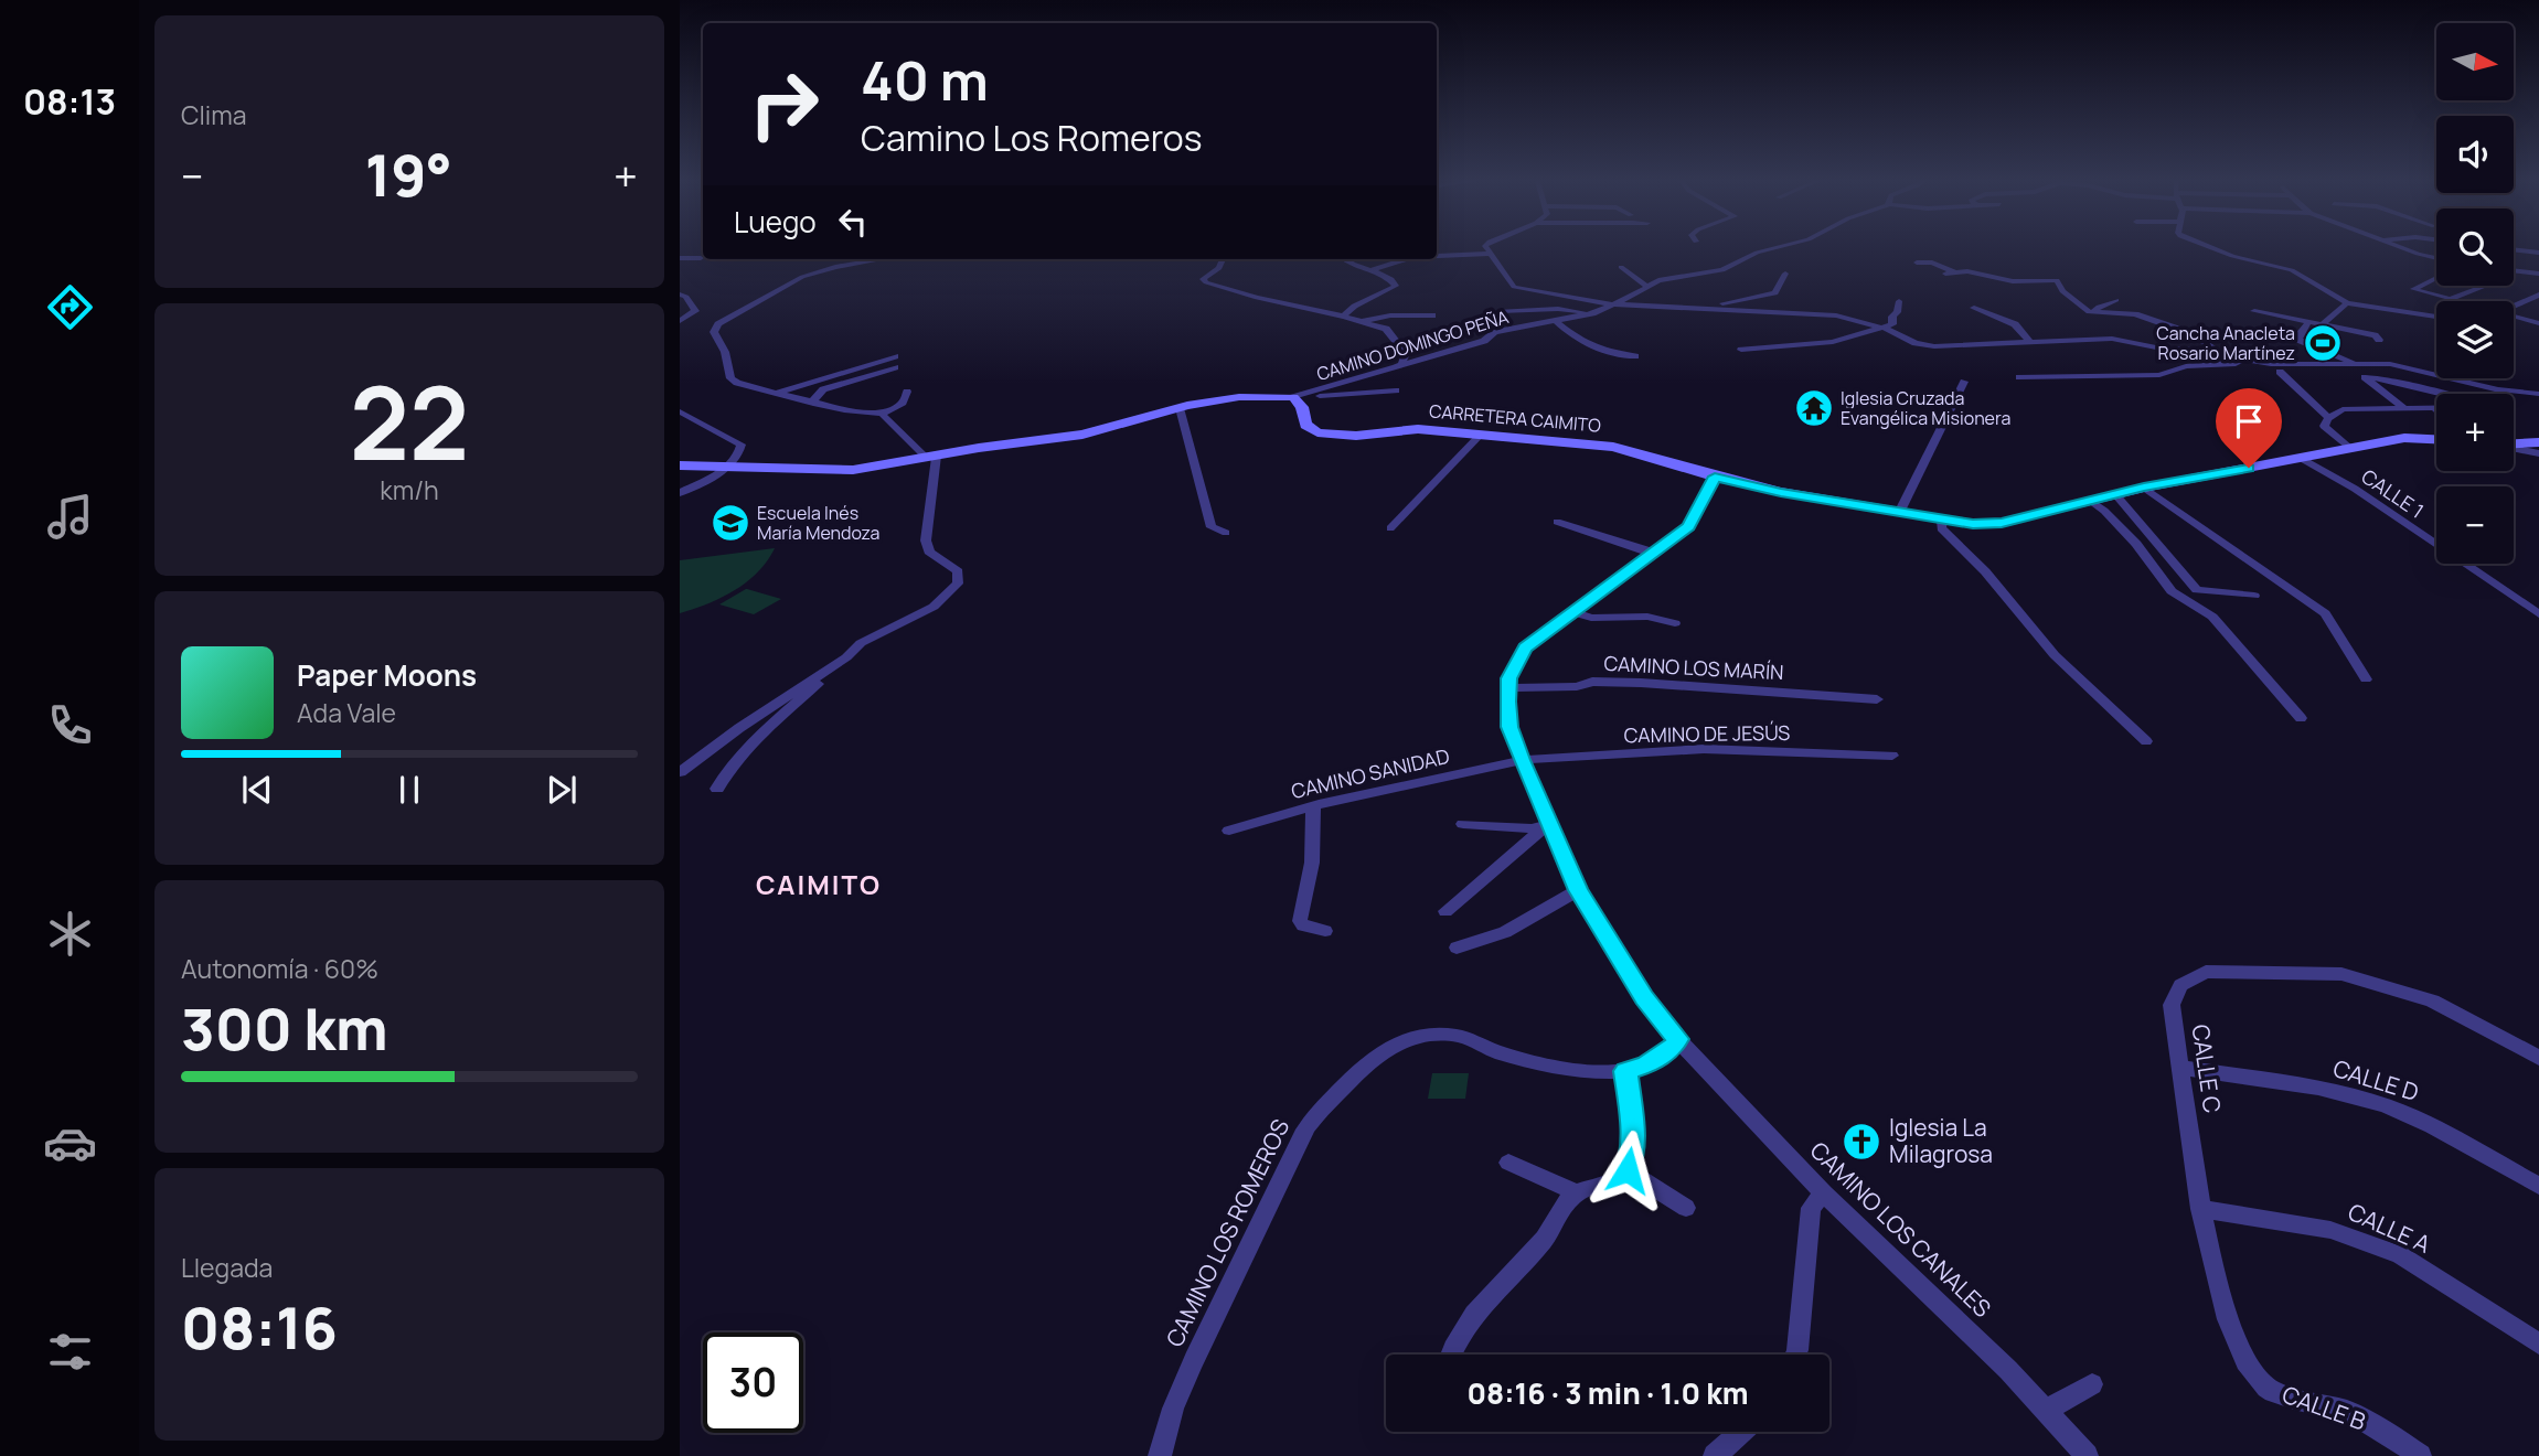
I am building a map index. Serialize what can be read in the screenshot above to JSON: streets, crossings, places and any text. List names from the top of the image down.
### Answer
{
  "streets": {
    "street": [
      "CAMINO DOMINGO PEÑA",
      "CARRETERA CAIMITO",
      "CALLE 1",
      "CAMINO LOS MARÍN",
      "CAMINO DE JESÚS",
      "CAMINO SANIDAD",
      "CALLE C",
      "CALLE D",
      "CALLE A",
      "CAMINO LOS CANALES",
      "CAMINO LOS ROMEROS",
      "CALLE B"
    ]
  },
  "crossings": [
    ["CAMINO DOMINGO PEÑA", "CARRETERA CAIMITO"],
    ["CARRETERA CAIMITO", "CALLE 1"],
    ["CAMINO DE JESÚS", "CAMINO SANIDAD"],
    ["CALLE C", "CALLE D"],
    ["CALLE C", "CALLE A"],
    ["CALLE C", "CALLE B"],
    ["CAMINO LOS CANALES", "CAMINO LOS ROMEROS"]
  ],
  "districts": ["CAIMITO"],
  "places": {
    "sports": ["Cancha Anacleta Rosario Martínez"],
    "temple": ["Iglesia Cruzada Evangélica Misionera"],
    "school or university": ["Escuela Inés María Mendoza"],
    "church": ["Iglesia La Milagrosa"]
  },
  "north": "right",
  "page": {
    "tabs": "08:13",
    "tile": [
      "Clima",
      ["22", "km/h"],
      ["Autonomía · 60%", "300 km"],
      ["Llegada", "08:16"]
    ],
    "map_buttons": ["+", "−"],
    "turn": ["40 m", "Camino Los Romeros"],
    "heat": ["−", "19°", "+"],
    "then": "Luego",
    "song": ["Paper Moons", "Ada Vale"],
    "limit": "30",
    "trip": "08:16 · 3 min · 1.0 km"
  }
}
